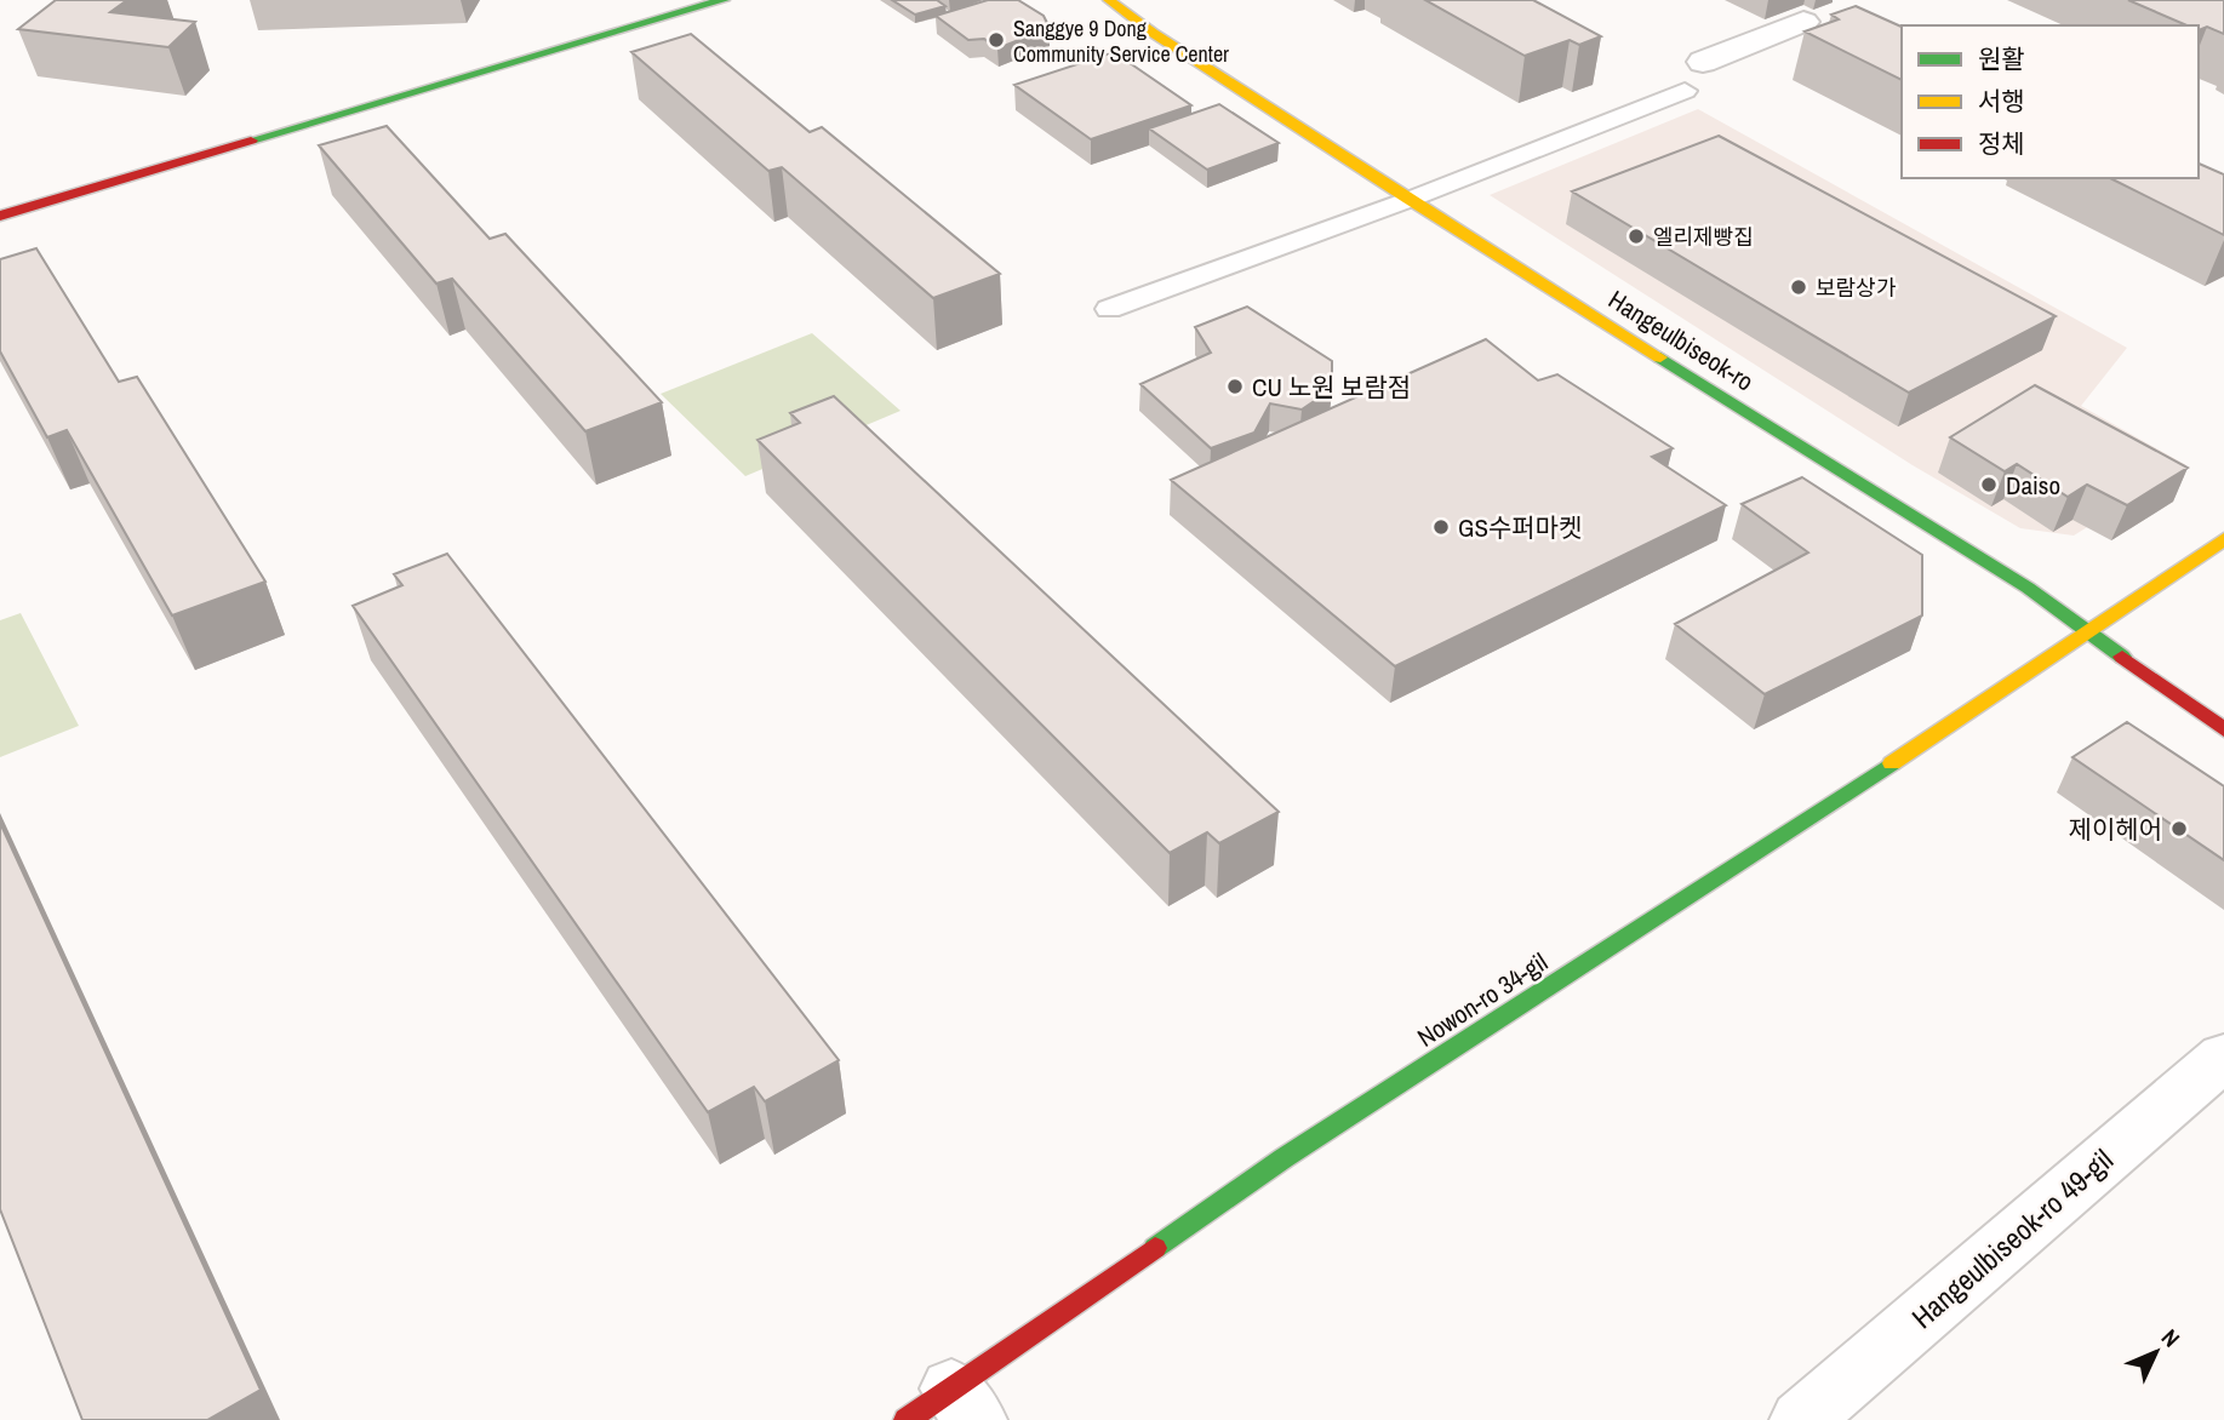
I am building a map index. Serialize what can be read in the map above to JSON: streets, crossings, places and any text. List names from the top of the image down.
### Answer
{
  "streets": {
    "street": ["Hangeulbiseok-ro", "Nowon-ro 34-gil", "Hangeulbiseok-ro 49-gil"]
  },
  "crossings": [
    ["Hangeulbiseok-ro", "Nowon-ro 34-gil"]
  ],
  "places": [
    "Sanggye 9 Dong Community Service Center",
    "엘리제빵집",
    "보람상가",
    "CU 노원 보람점",
    "Daiso",
    "GS수퍼마켓",
    "제이헤어"
  ],
  "legend": ["원활", "서행", "정체"],
  "north": "top right"
}
